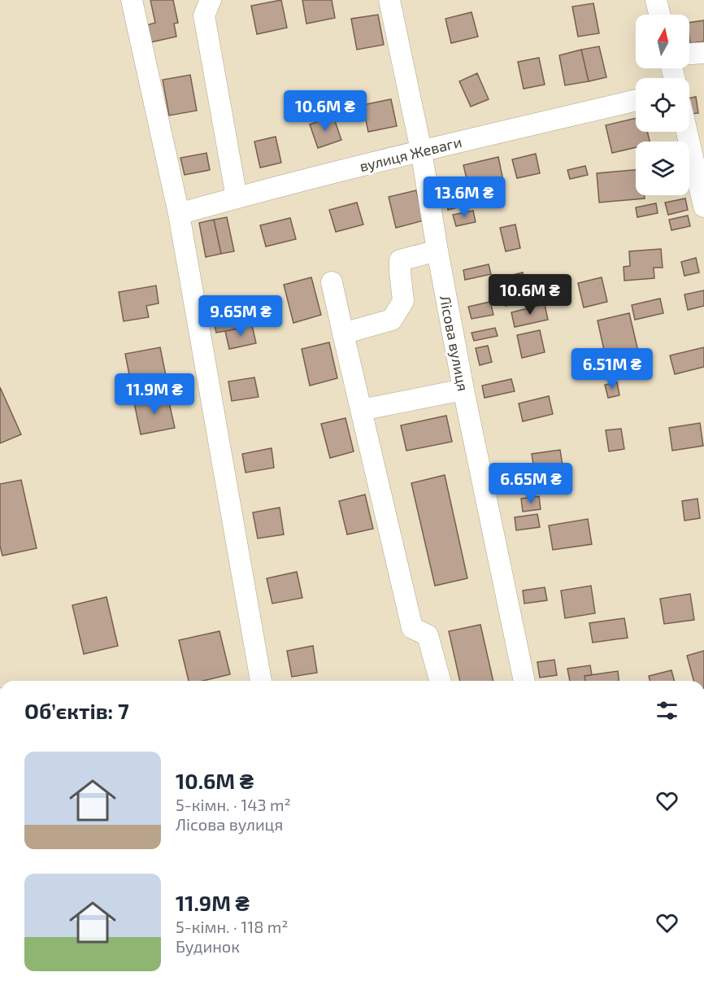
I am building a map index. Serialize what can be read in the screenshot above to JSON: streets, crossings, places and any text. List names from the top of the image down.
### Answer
{
  "streets": {
    "street": ["вулиця Жеваги", "Лісова вулиця"]
  },
  "crossings": [
    ["вулиця Жеваги", "Лісова вулиця"]
  ],
  "north": "top",
  "page": {
    "price": [
      "10.6M ₴",
      "13.6M ₴",
      "10.6M ₴",
      "9.65M ₴",
      "6.51M ₴",
      "11.9M ₴",
      "6.65M ₴"
    ],
    "heading": "Об’єктів: 7",
    "list": [
      {
        "name": "10.6M ₴",
        "note": "5-кімн. · 143 m² · Лісова вулиця"
      },
      {
        "name": "11.9M ₴",
        "note": "5-кімн. · 118 m² · Будинок"
      }
    ]
  }
}
